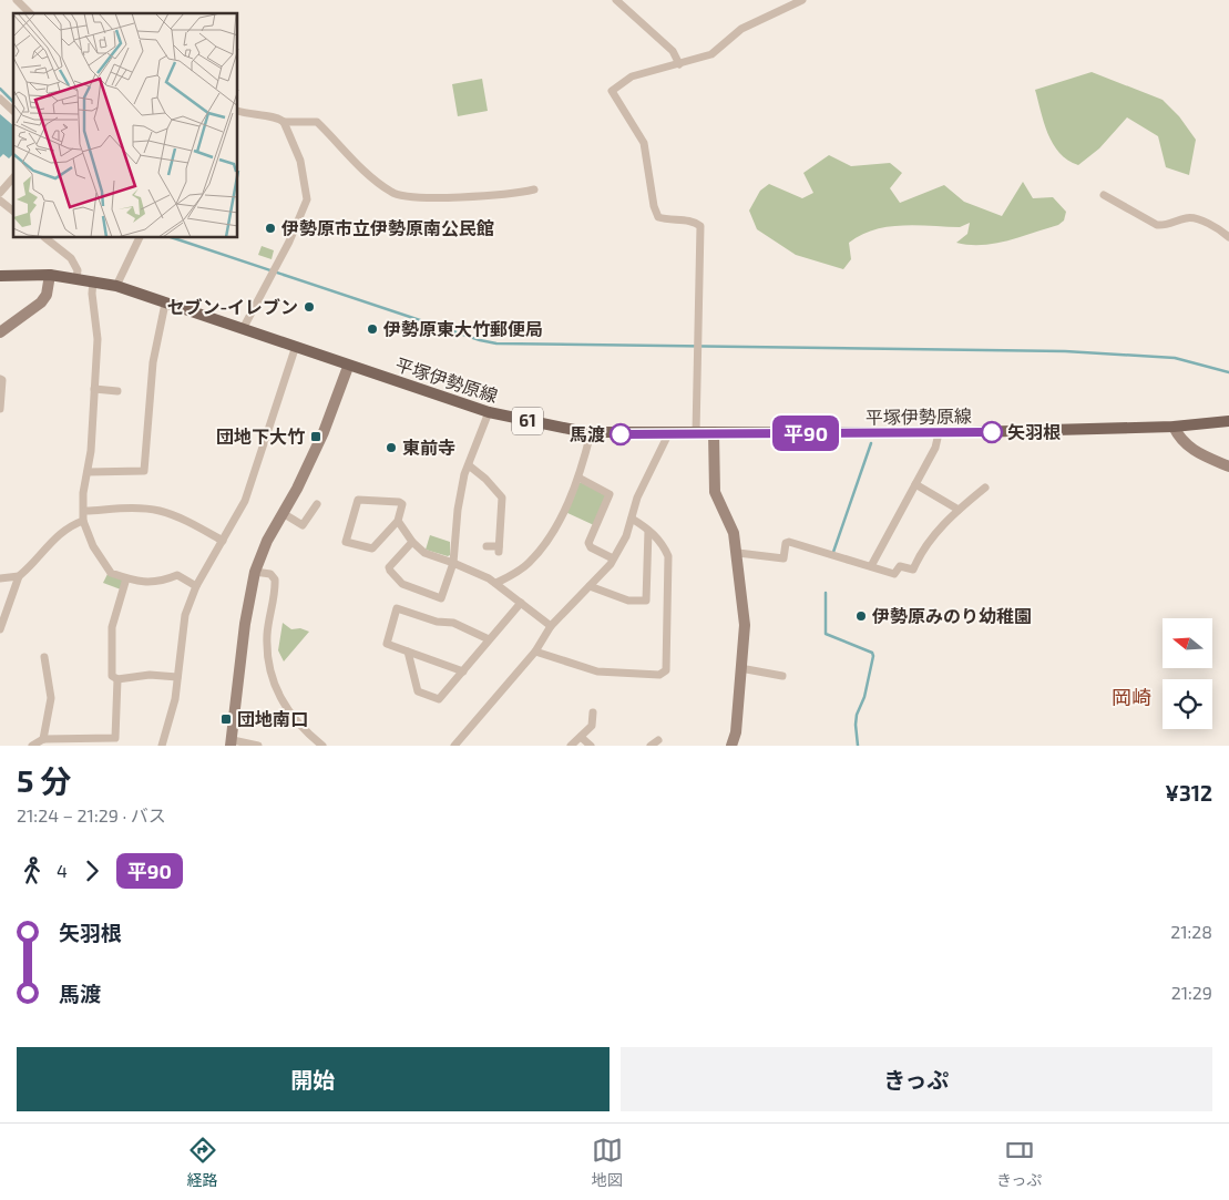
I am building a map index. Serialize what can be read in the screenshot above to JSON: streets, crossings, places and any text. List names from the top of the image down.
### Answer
{
  "streets": {
    "main road": ["平塚伊勢原線", "61"]
  },
  "districts": ["岡崎"],
  "places": {
    "other": [
      "伊勢原市立伊勢原南公民館",
      "セブン-イレブン",
      "伊勢原東大竹郵便局",
      "矢羽根",
      "馬渡",
      "東前寺",
      "伊勢原みのり幼稚園"
    ],
    "transit": ["団地下大竹", "団地南口"]
  },
  "lines": ["bus line 平90"],
  "north": "left",
  "page": {
    "on_map": "平90",
    "heading": ["5 分", "21:24 – 21:29 · バス", "¥312"],
    "legs": ["4", "平90"],
    "list": [
      {
        "name": "矢羽根",
        "value": "21:28"
      },
      {
        "name": "馬渡",
        "value": "21:29"
      }
    ],
    "buttons": ["開始", "きっぷ"],
    "tabs": ["経路", "地図", "きっぷ"]
  }
}
